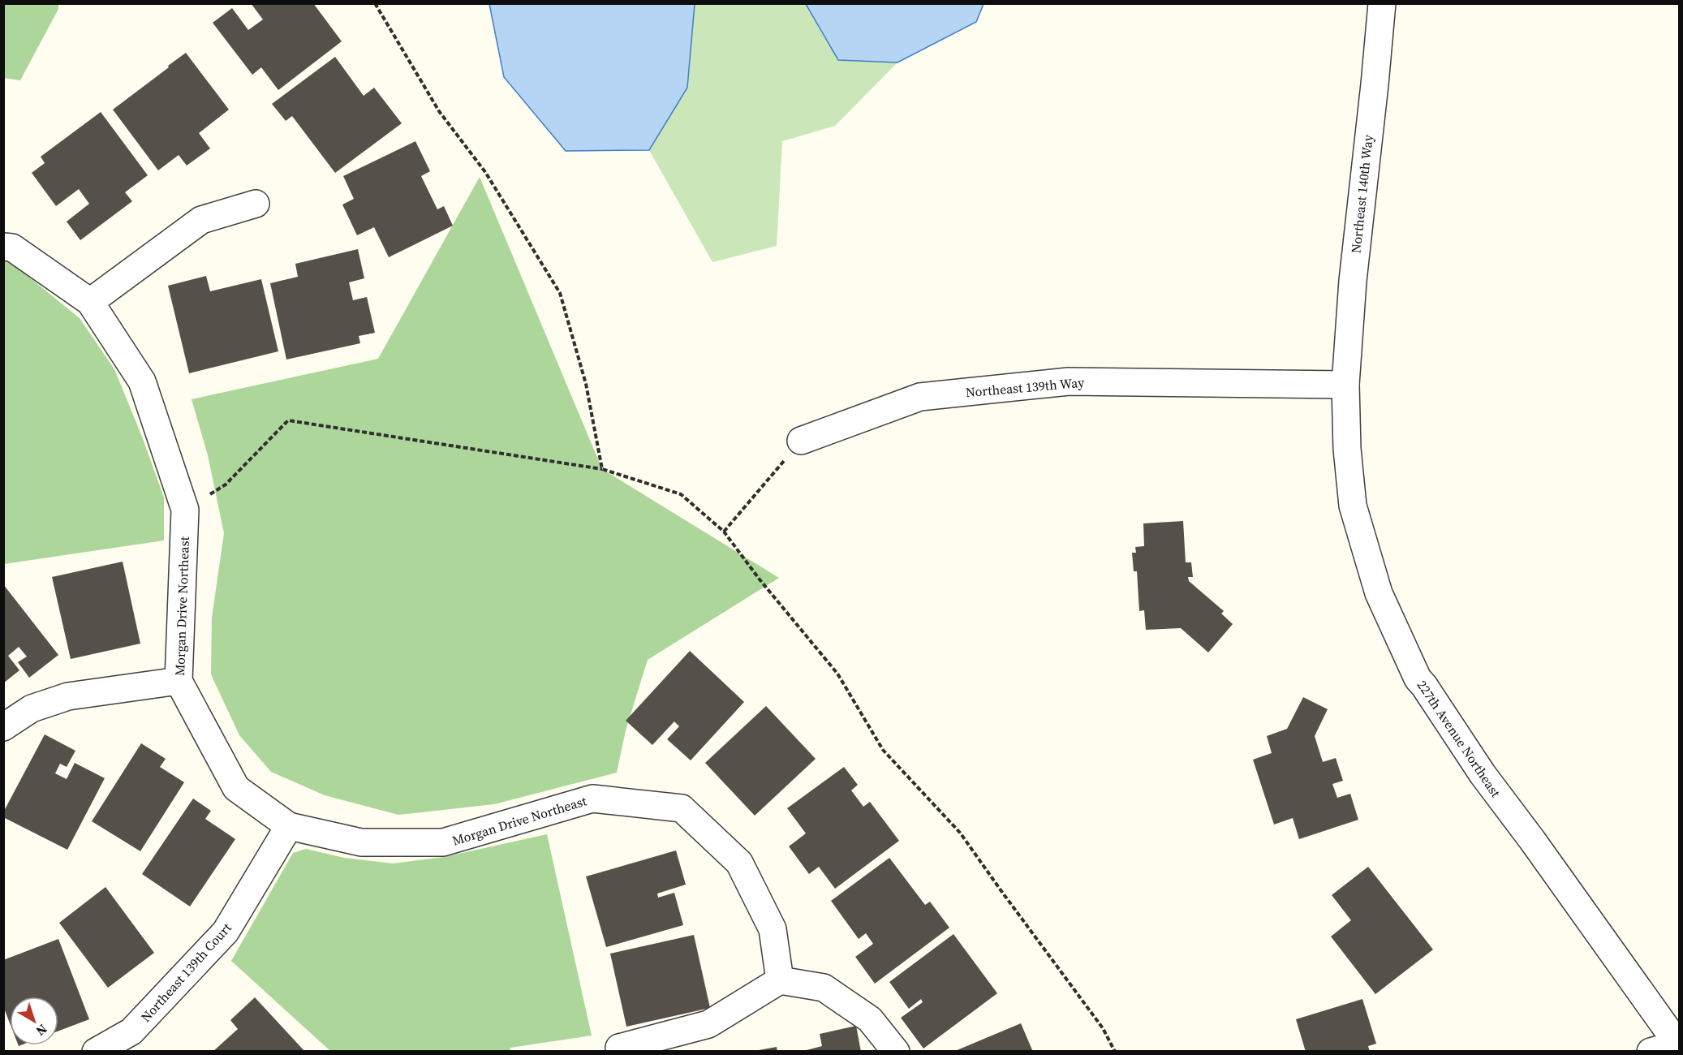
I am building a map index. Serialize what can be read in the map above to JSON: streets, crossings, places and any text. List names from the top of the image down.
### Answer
{
  "streets": {
    "street": [
      "Northeast 140th Way",
      "Northeast 139th Way",
      "Morgan Drive Northeast",
      "227th Avenue Northeast",
      "Northeast 139th Court"
    ]
  },
  "crossings": [
    ["Northeast 140th Way", "Northeast 139th Way"],
    ["Northeast 140th Way", "227th Avenue Northeast"],
    ["Northeast 139th Way", "227th Avenue Northeast"],
    ["Morgan Drive Northeast", "Northeast 139th Court"]
  ],
  "north": "bottom right"
}
